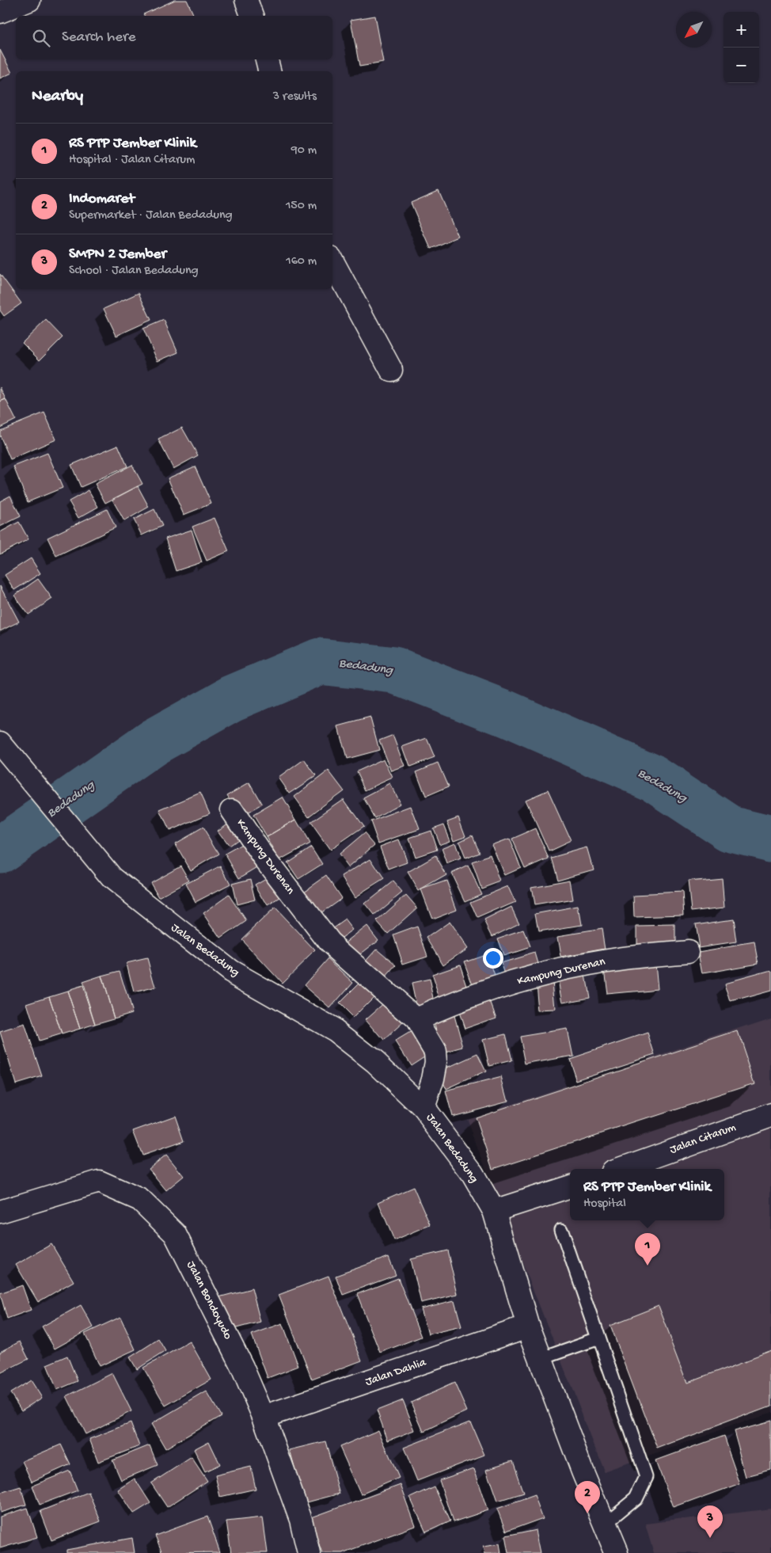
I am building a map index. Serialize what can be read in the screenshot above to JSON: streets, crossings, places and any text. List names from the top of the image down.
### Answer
{
  "streets": {
    "street": [
      "Kampung Durenan",
      "Jalan Bedadung",
      "Jalan Citarum",
      "Jalan Bondoyudo",
      "Jalan Dahlia"
    ]
  },
  "crossings": [
    ["Kampung Durenan", "Jalan Bedadung"],
    ["Jalan Bedadung", "Jalan Dahlia"],
    ["Jalan Bondoyudo", "Jalan Dahlia"]
  ],
  "water": ["Bedadung"],
  "north": "bottom left",
  "page": {
    "map_buttons": ["+", "−"],
    "search": "Search here",
    "heading": ["Nearby", "3 results"],
    "list": [
      {
        "mark": "1",
        "name": "RS PTP Jember Klinik",
        "note": "Hospital · Jalan Citarum",
        "value": "90 m"
      },
      {
        "mark": "2",
        "name": "Indomaret",
        "note": "Supermarket · Jalan Bedadung",
        "value": "150 m"
      },
      {
        "mark": "3",
        "name": "SMPN 2 Jember",
        "note": "School · Jalan Bedadung",
        "value": "160 m"
      }
    ],
    "popup": ["RS PTP Jember Klinik", "Hospital"],
    "pins": ["1", "2", "3"]
  }
}
